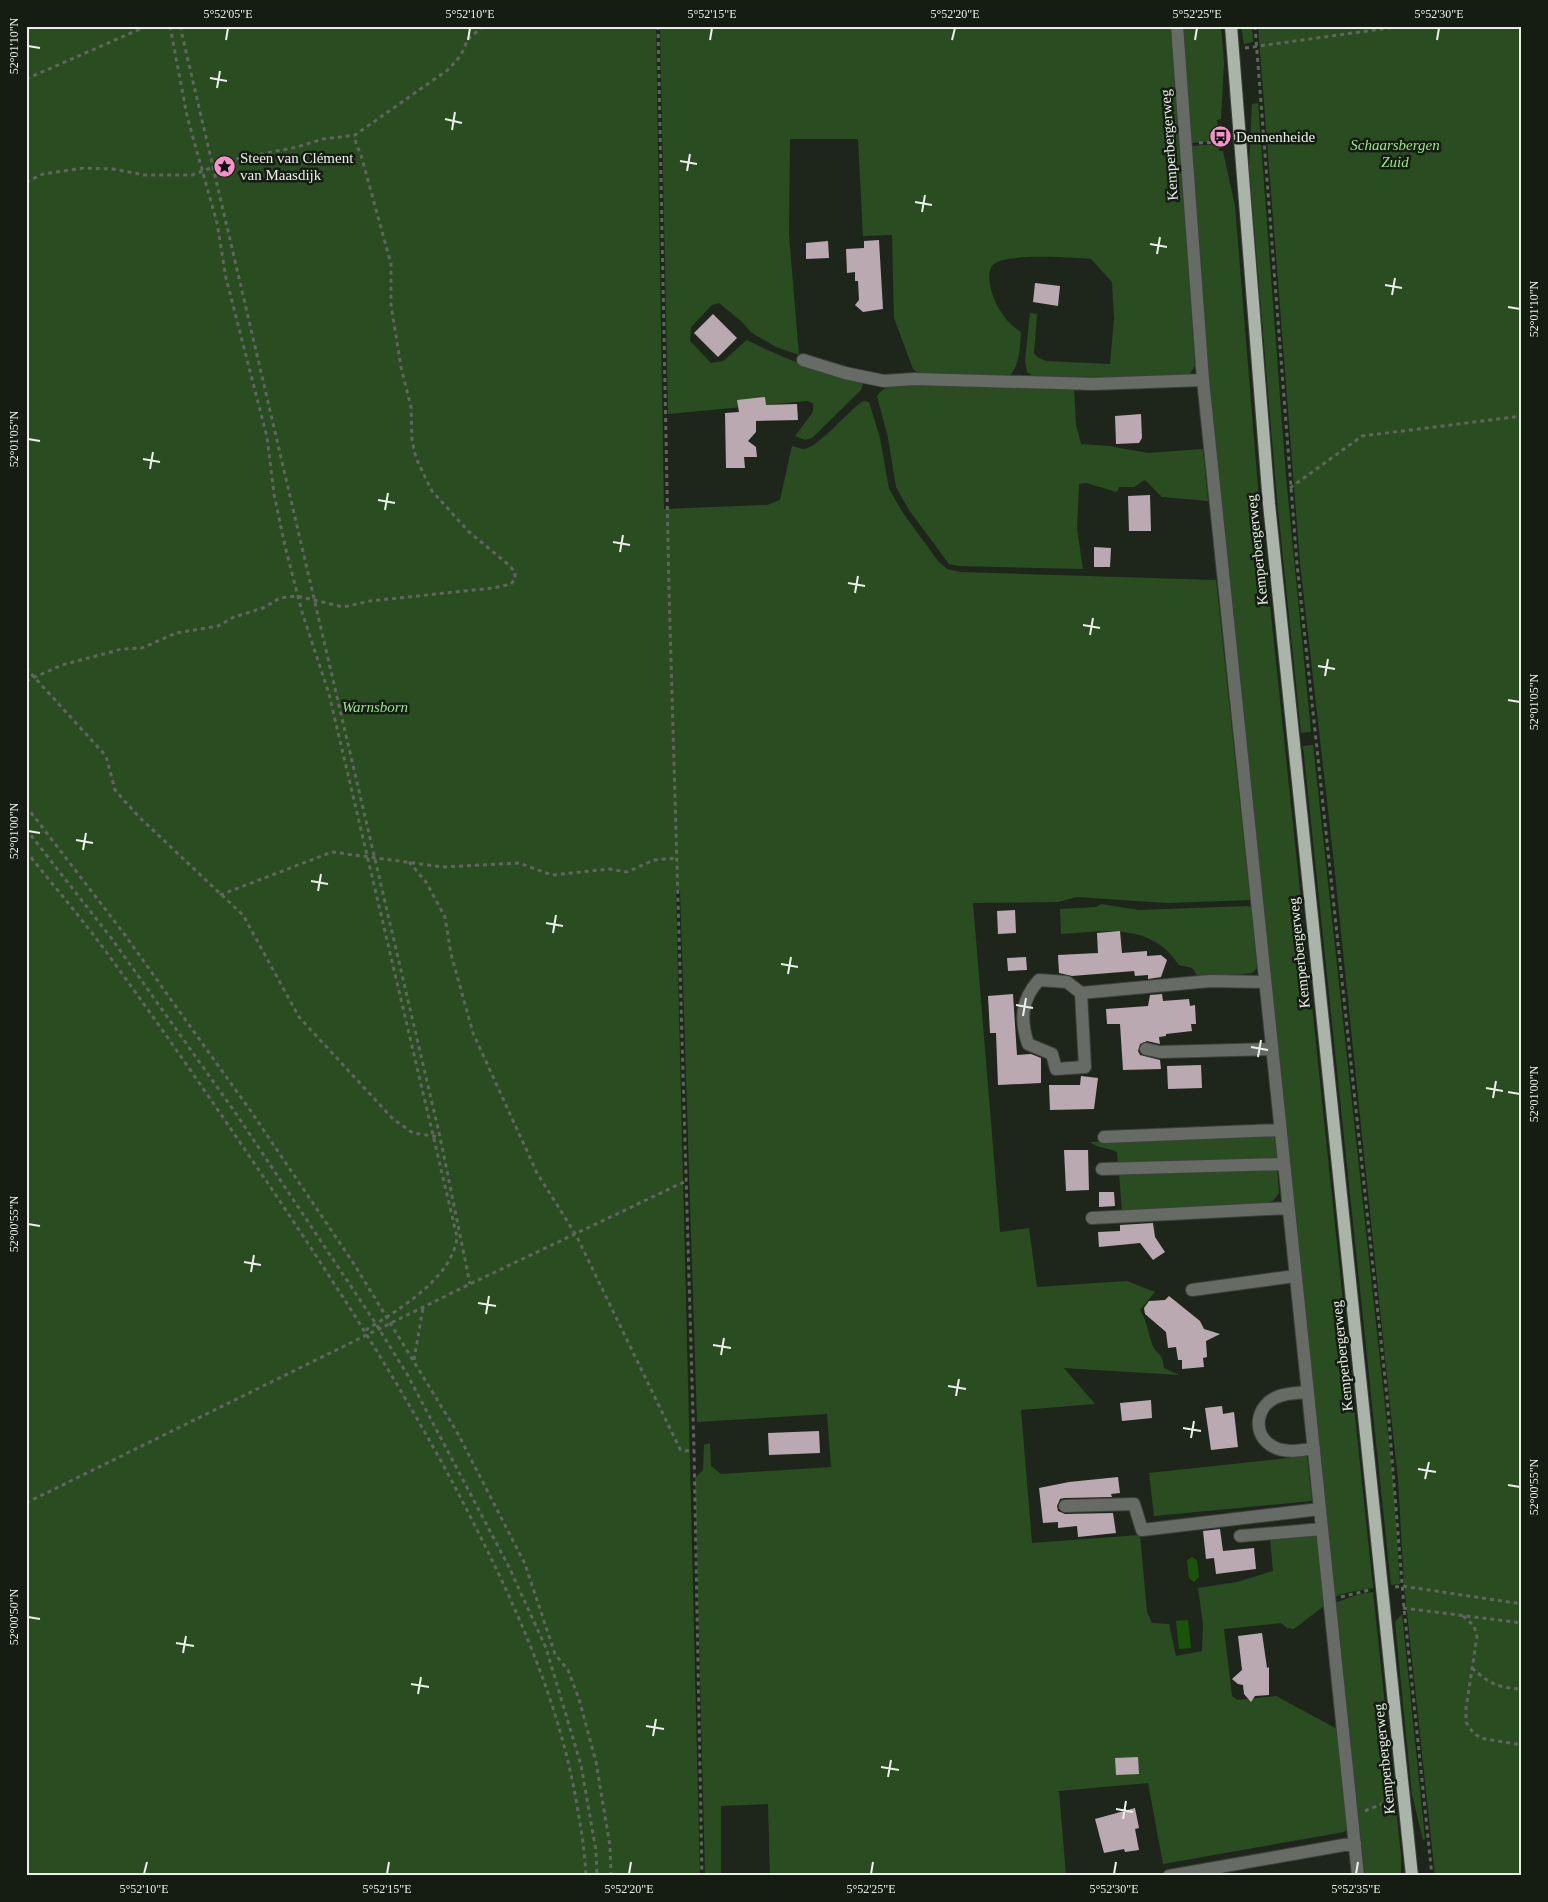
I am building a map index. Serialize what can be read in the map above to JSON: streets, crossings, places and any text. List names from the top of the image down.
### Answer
{
  "streets": {
    "main road": ["Kemperbergerweg"]
  },
  "parks": ["Schaarsbergen Zuid", "Warnsborn"],
  "places": {
    "bus stop": ["Dennenheide"],
    "place": ["Steen van Clément van Maasdijk"]
  },
  "coordinates": [
    "5°52'05\"E",
    "5°52'10\"E",
    "5°52'15\"E",
    "5°52'20\"E",
    "5°52'25\"E",
    "5°52'30\"E",
    "52°01'10\"N",
    "52°01'05\"N",
    "52°01'00\"N",
    "52°00'55\"N",
    "52°00'50\"N",
    "5°52'35\"E"
  ]
}
